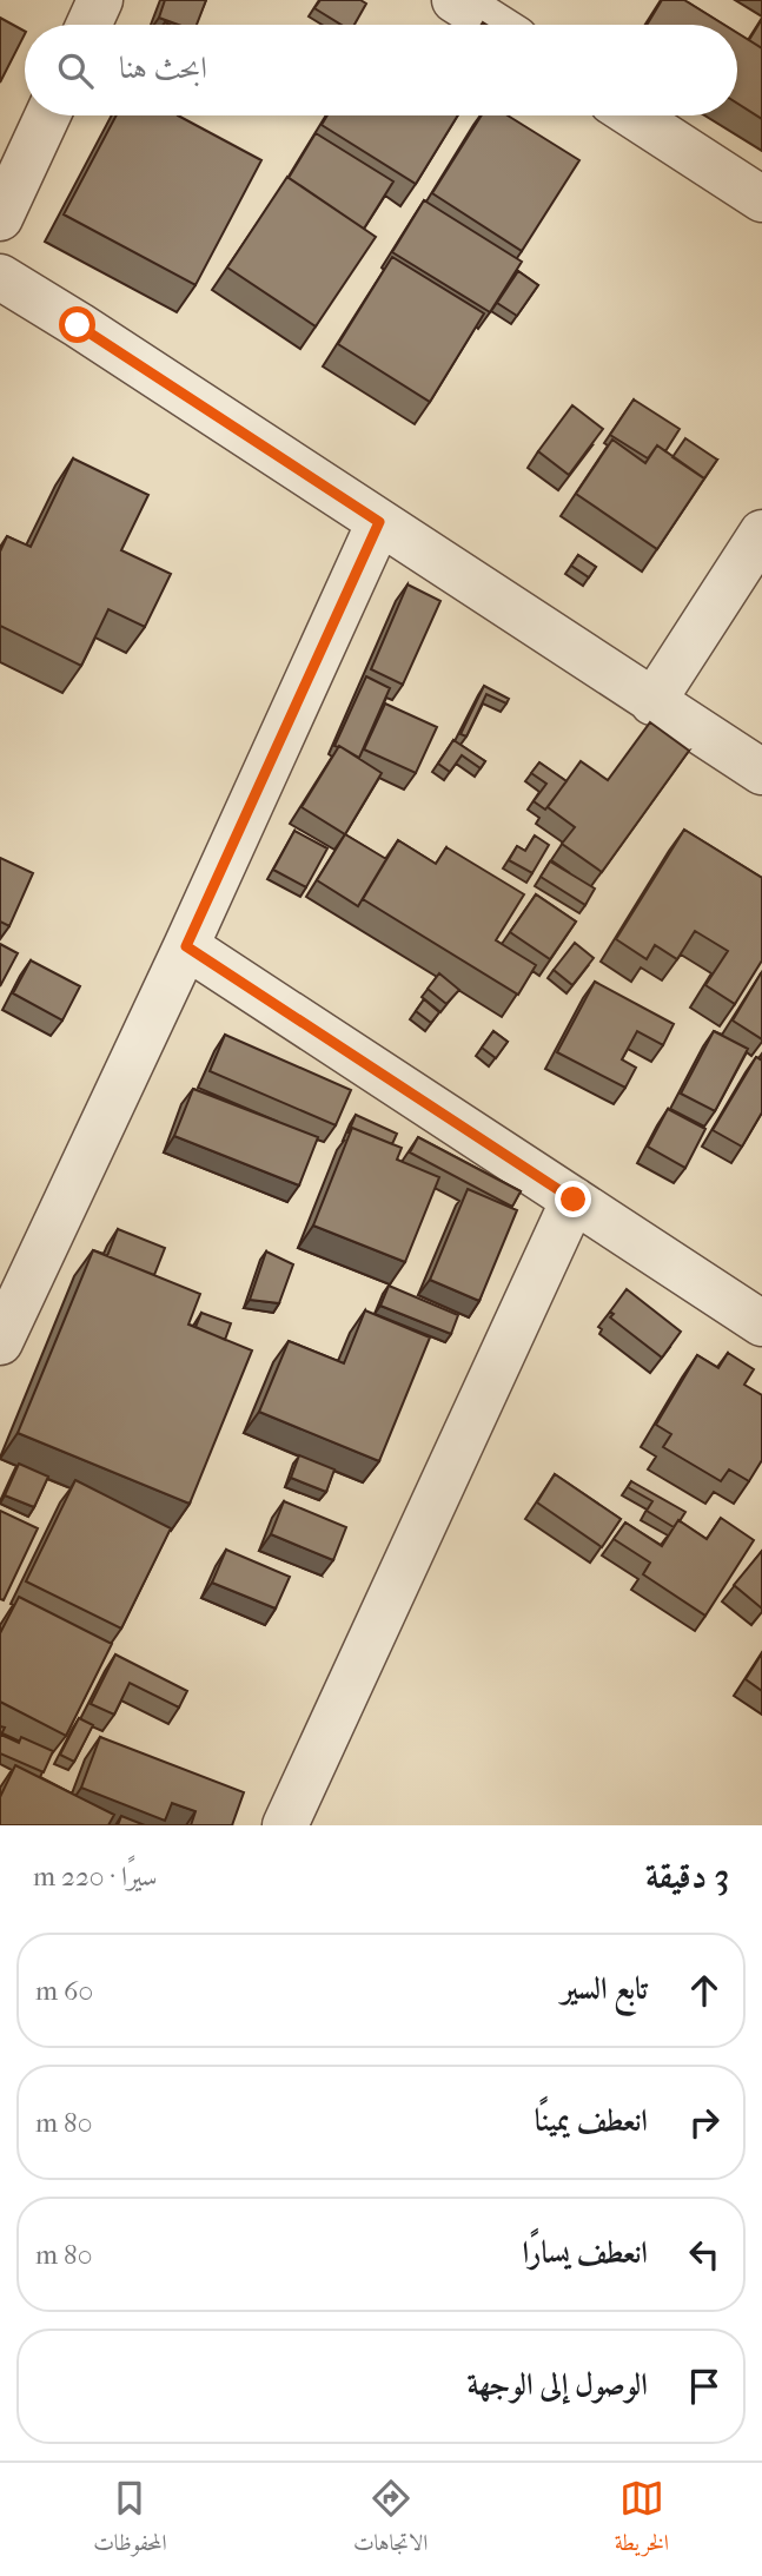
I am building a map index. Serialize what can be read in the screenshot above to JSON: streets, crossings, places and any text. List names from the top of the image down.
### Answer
{
  "page": {
    "search": "ابحث هنا",
    "heading": ["3 دقيقة", "سيرًا · 220 m"],
    "list": [
      ["تابع السير", "60 m"],
      ["انعطف يمينًا", "80 m"],
      ["انعطف يسارًا", "80 m"],
      "الوصول إلى الوجهة"
    ],
    "nav": ["الخريطة", "الاتجاهات", "المحفوظات"]
  }
}
